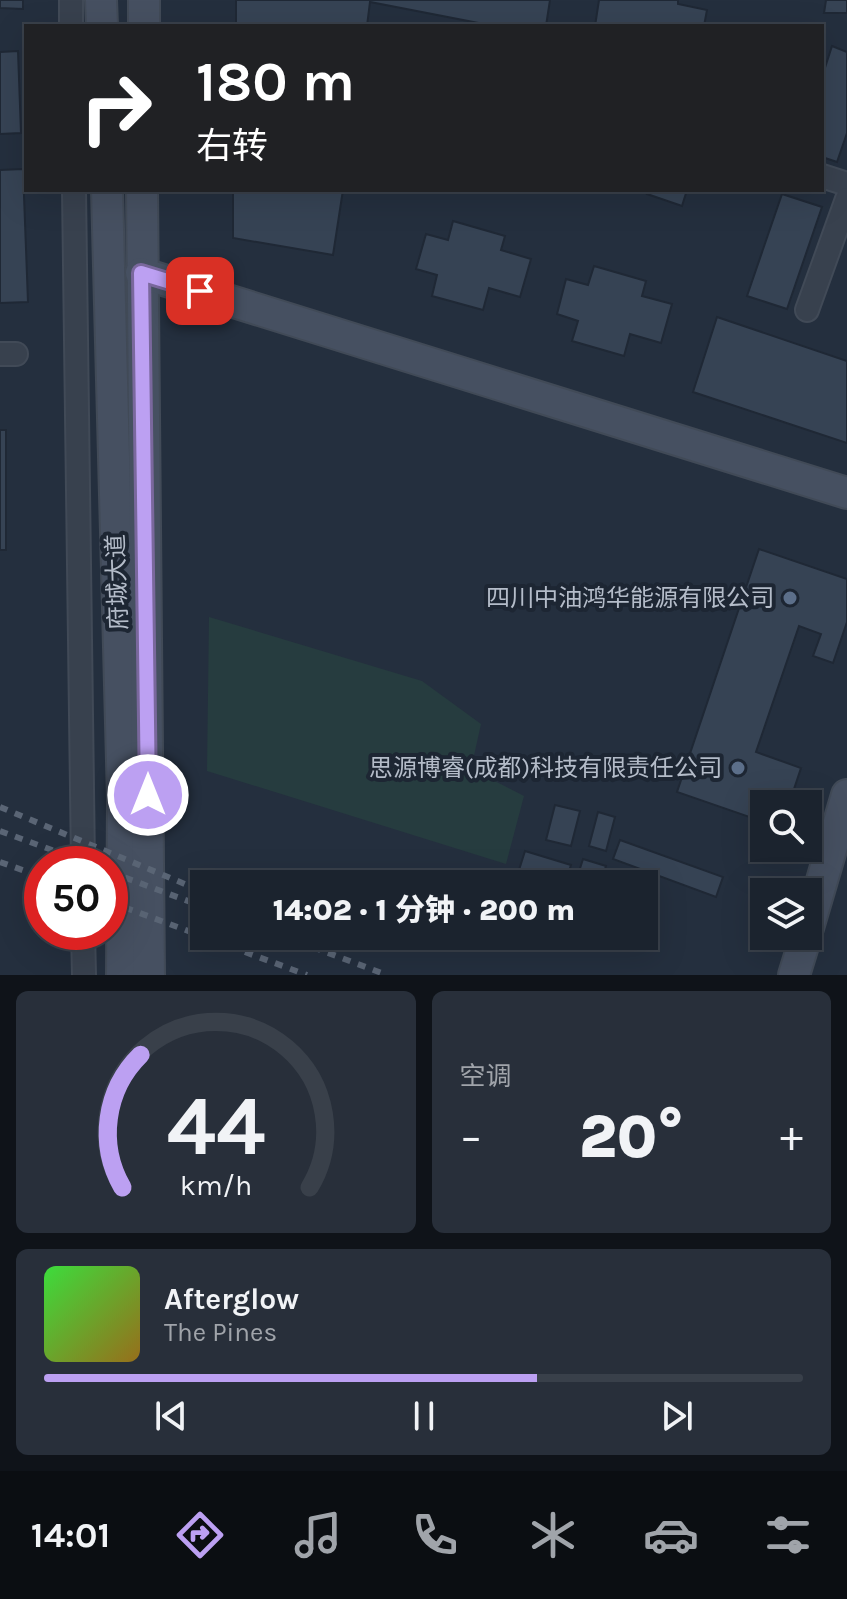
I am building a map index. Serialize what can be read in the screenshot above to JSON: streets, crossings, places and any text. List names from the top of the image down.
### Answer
{
  "streets": {
    "main road": ["府城大道"]
  },
  "places": ["四川中油鸿华能源有限公司", "思源博睿(成都)科技有限责任公司"],
  "page": {
    "turn": ["180 m", "右转"],
    "limit": "50",
    "trip": "14:02 · 1 分钟 · 200 m",
    "tile": "空调",
    "heat": ["−", "20°", "+"],
    "song": ["Afterglow", "The Pines"],
    "tabs": "14:01",
    "gauge": ["44", "km/h"]
  }
}
